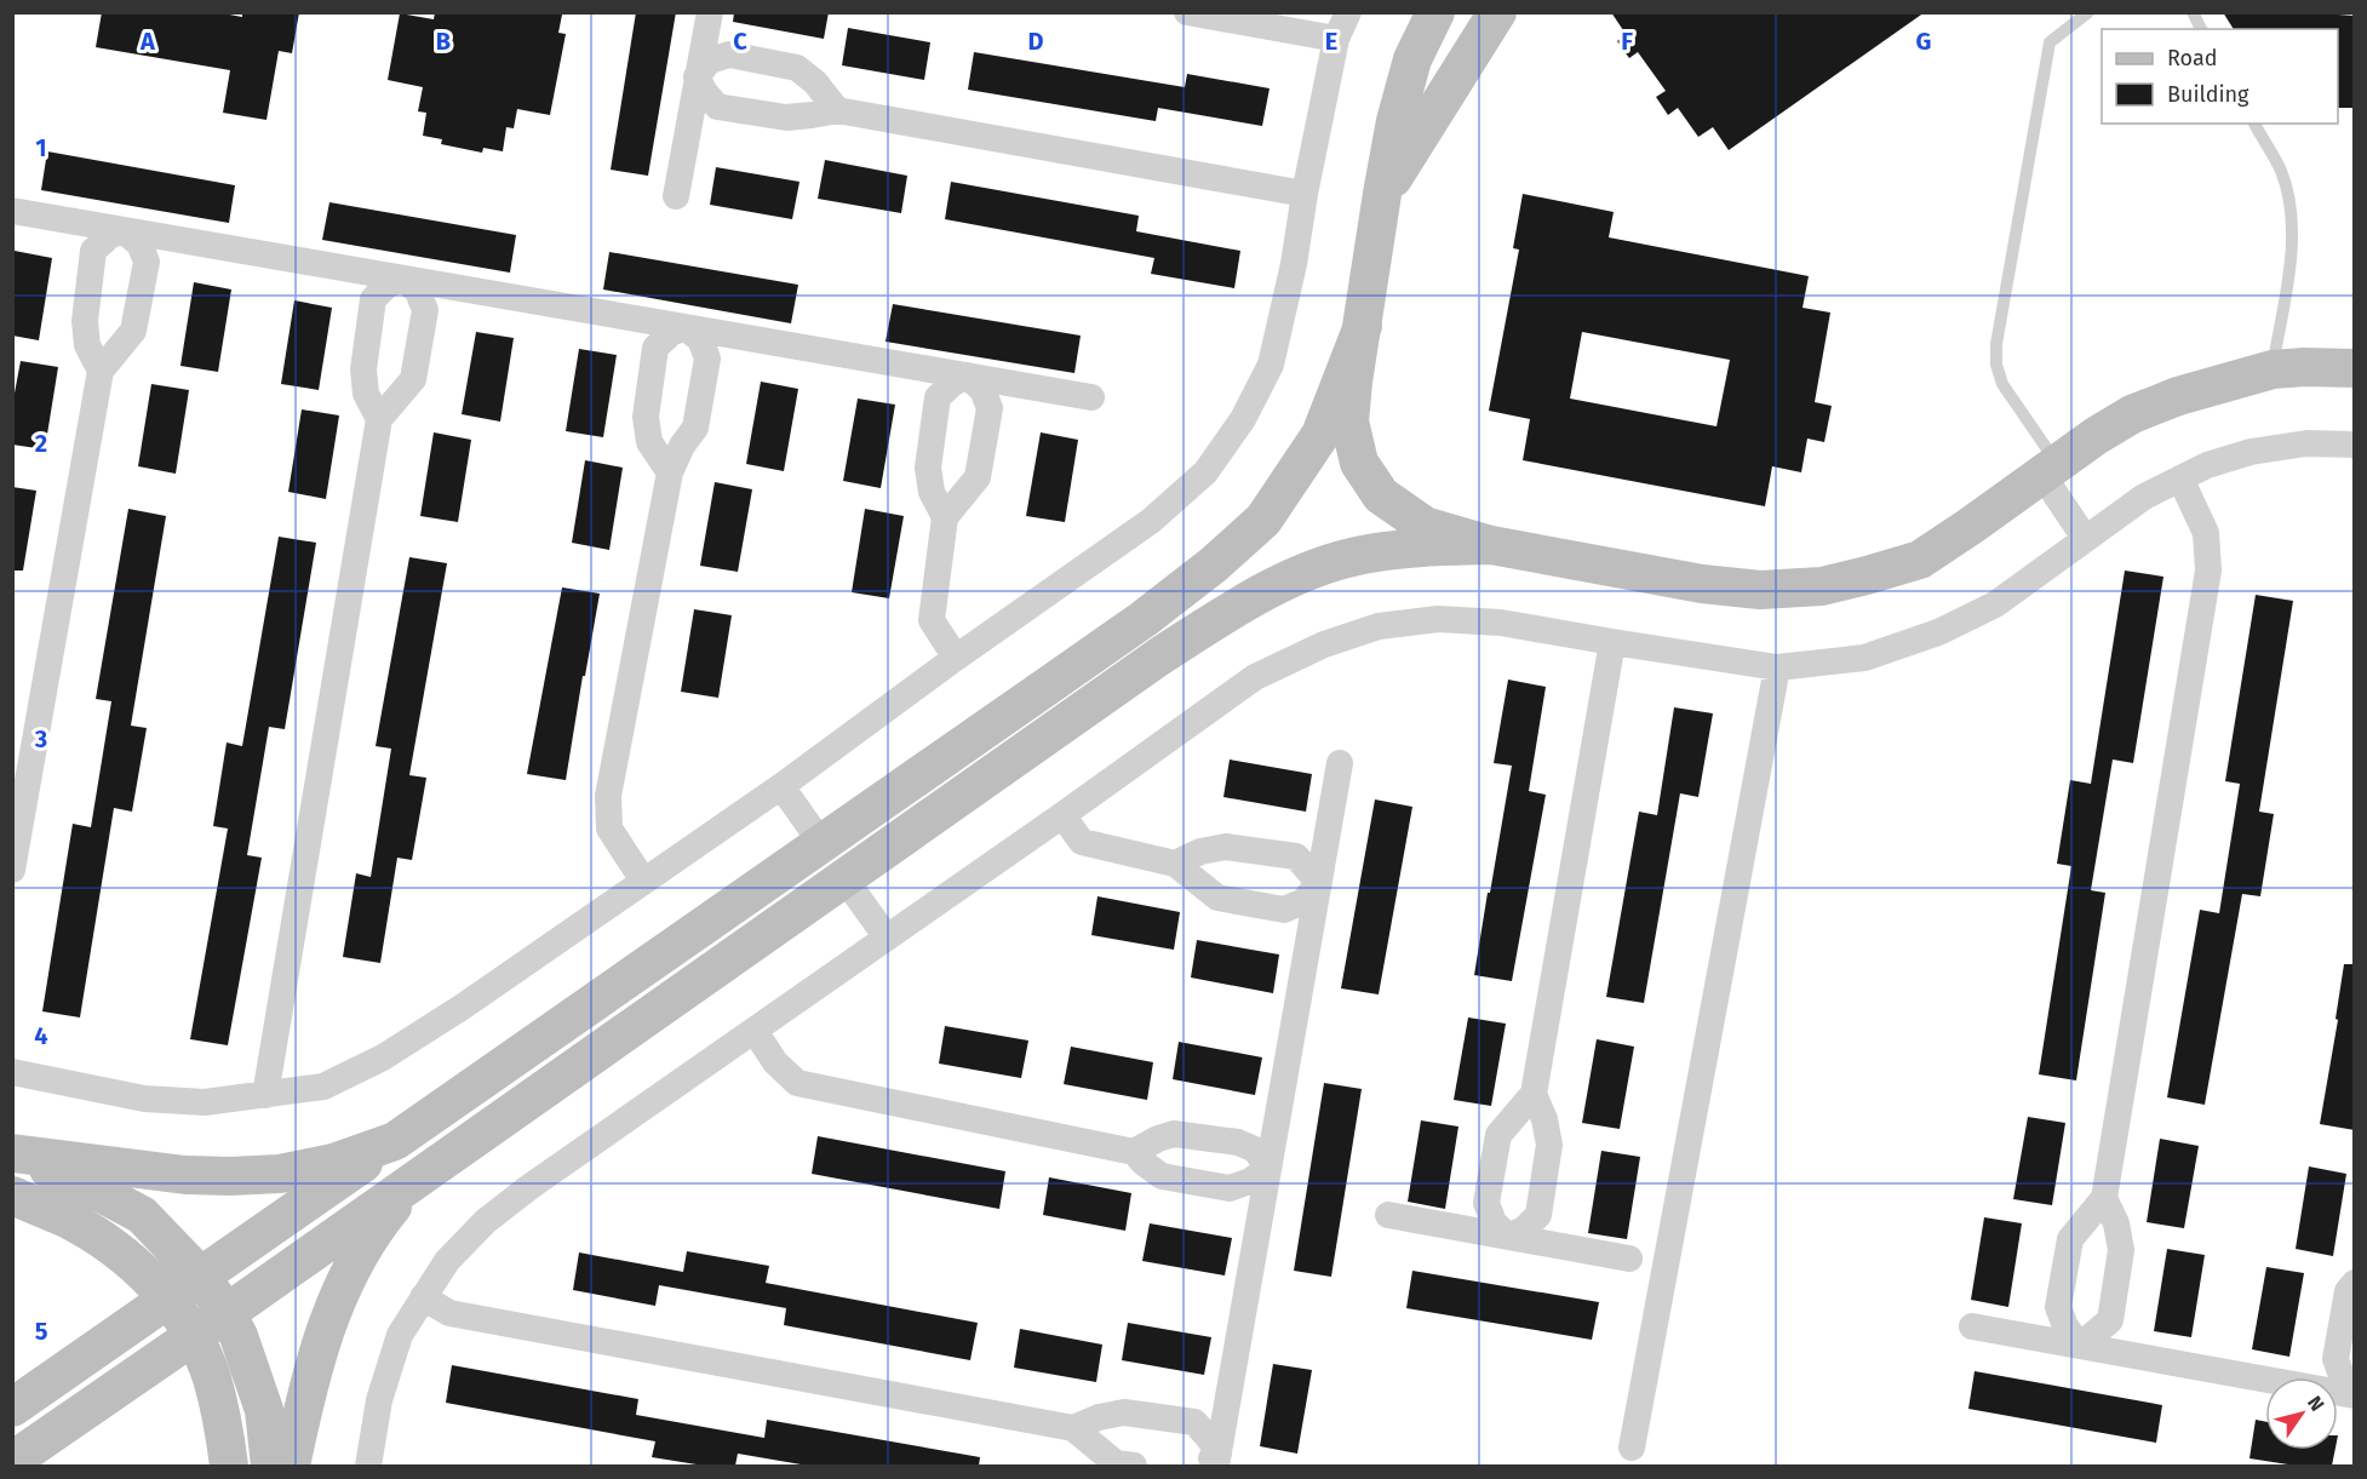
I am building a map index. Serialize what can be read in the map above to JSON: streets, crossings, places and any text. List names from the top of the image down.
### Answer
{
  "legend": ["Road", "Building"],
  "north": "top right",
  "grid": {
    "columns": [
      "A",
      "B",
      "C",
      "D",
      "E",
      "F",
      "G"
    ],
    "rows": [
      "1",
      "2",
      "3",
      "4",
      "5"
    ]
  }
}
